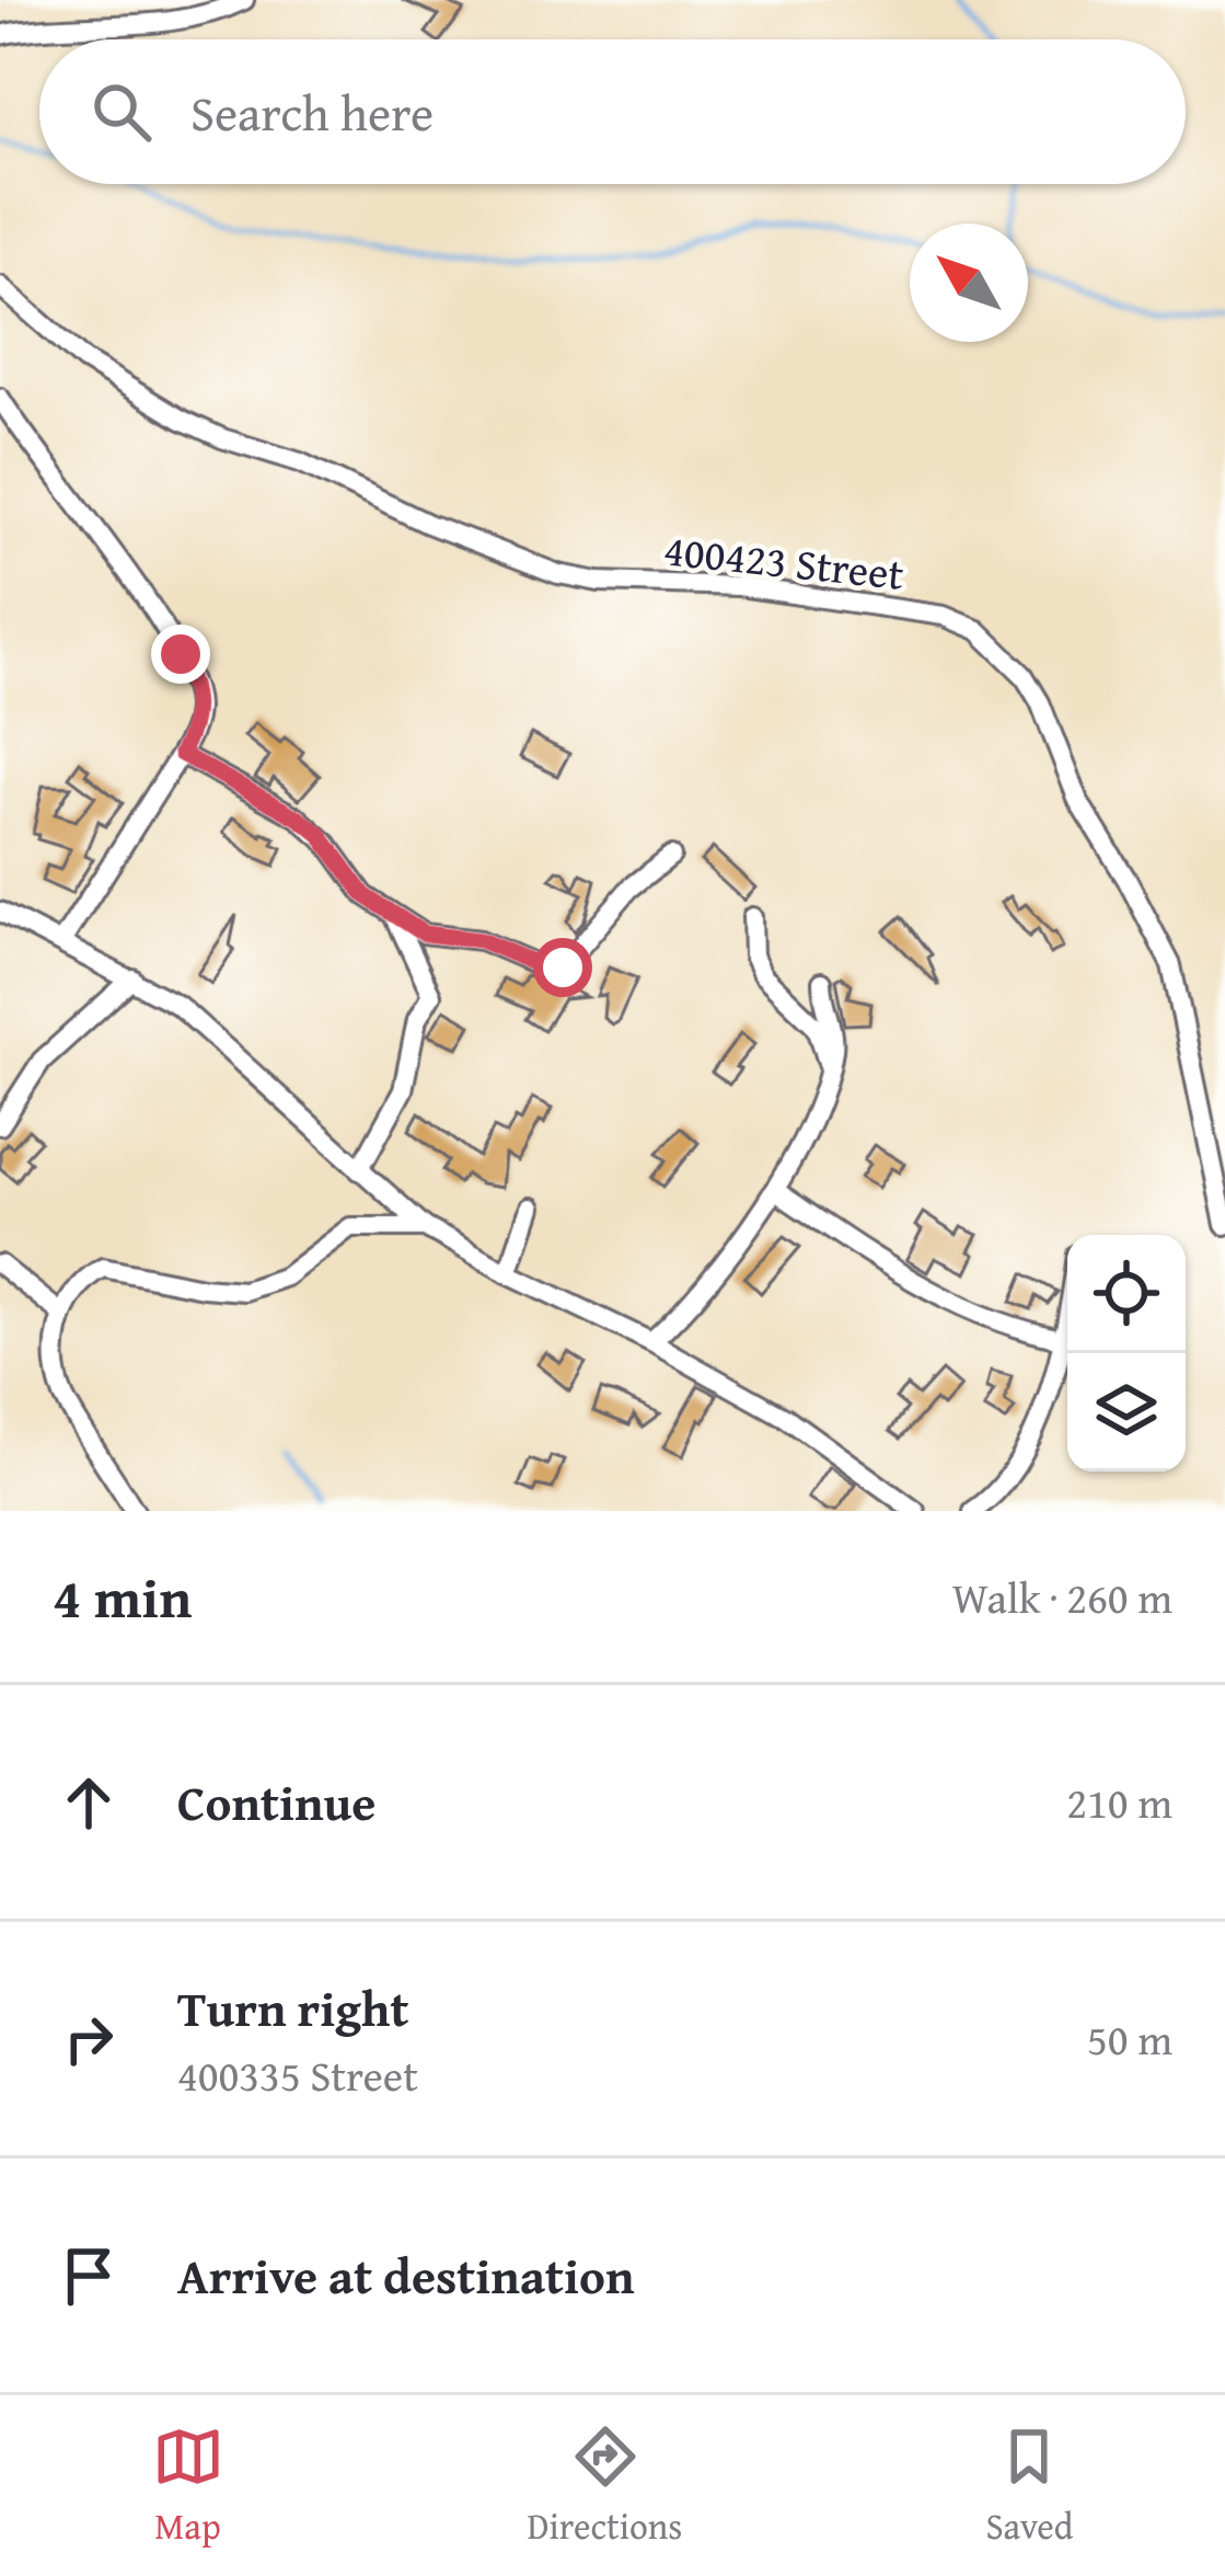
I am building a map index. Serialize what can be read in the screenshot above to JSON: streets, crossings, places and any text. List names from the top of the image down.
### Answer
{
  "streets": {
    "street": ["400423 Street"]
  },
  "north": "top left",
  "page": {
    "search": "Search here",
    "heading": ["4 min", "Walk · 260 m"],
    "list": [
      ["Continue", "210 m"],
      ["Turn right", "400335 Street", "50 m"],
      "Arrive at destination"
    ],
    "nav": ["Map", "Directions", "Saved"]
  }
}
